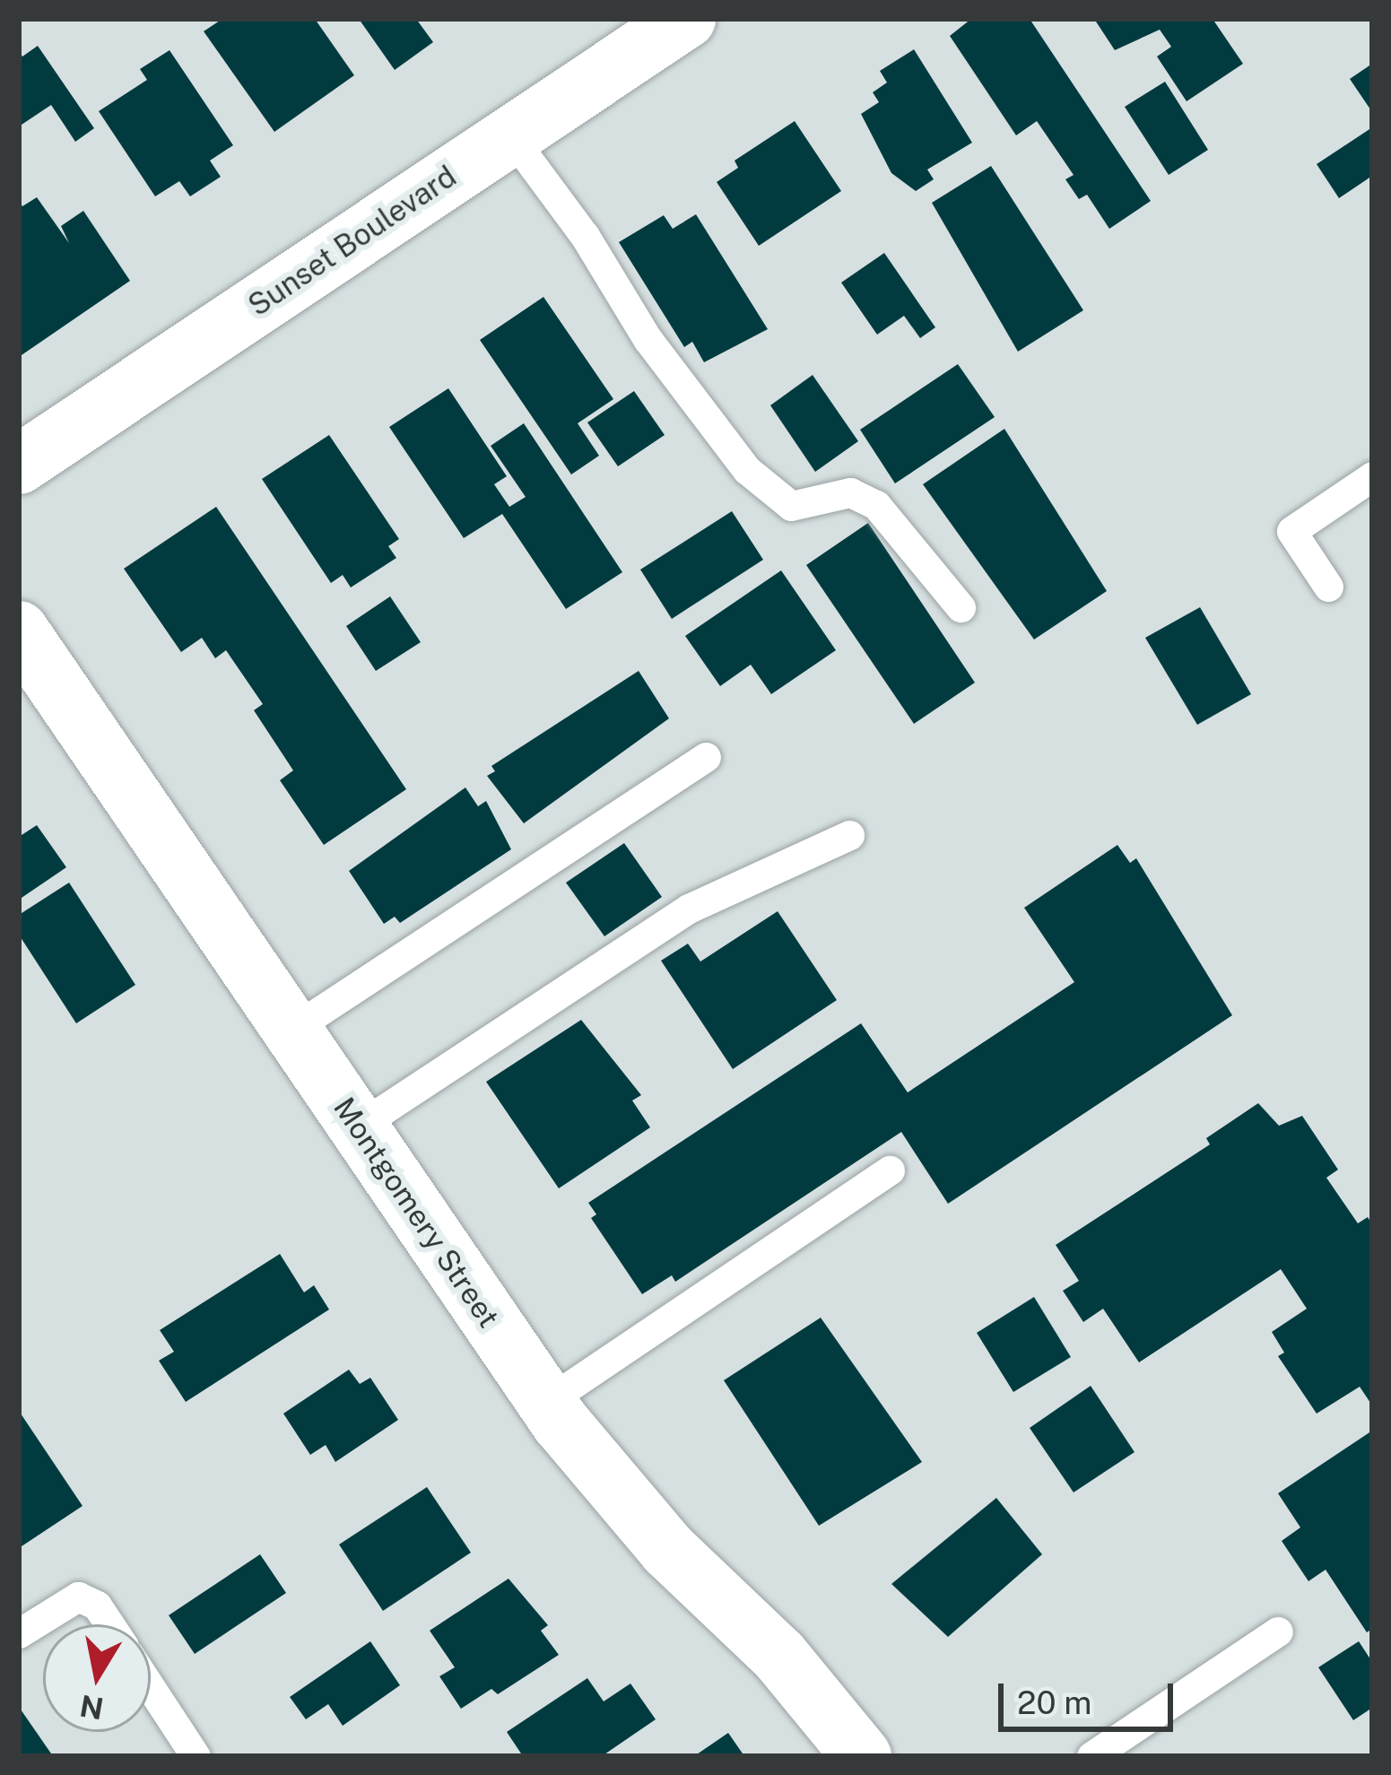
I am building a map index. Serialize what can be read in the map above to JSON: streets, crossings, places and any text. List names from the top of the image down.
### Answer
{
  "streets": {
    "street": ["Sunset Boulevard", "Montgomery Street"]
  },
  "scale_bar": "20 m",
  "north": "bottom"
}
